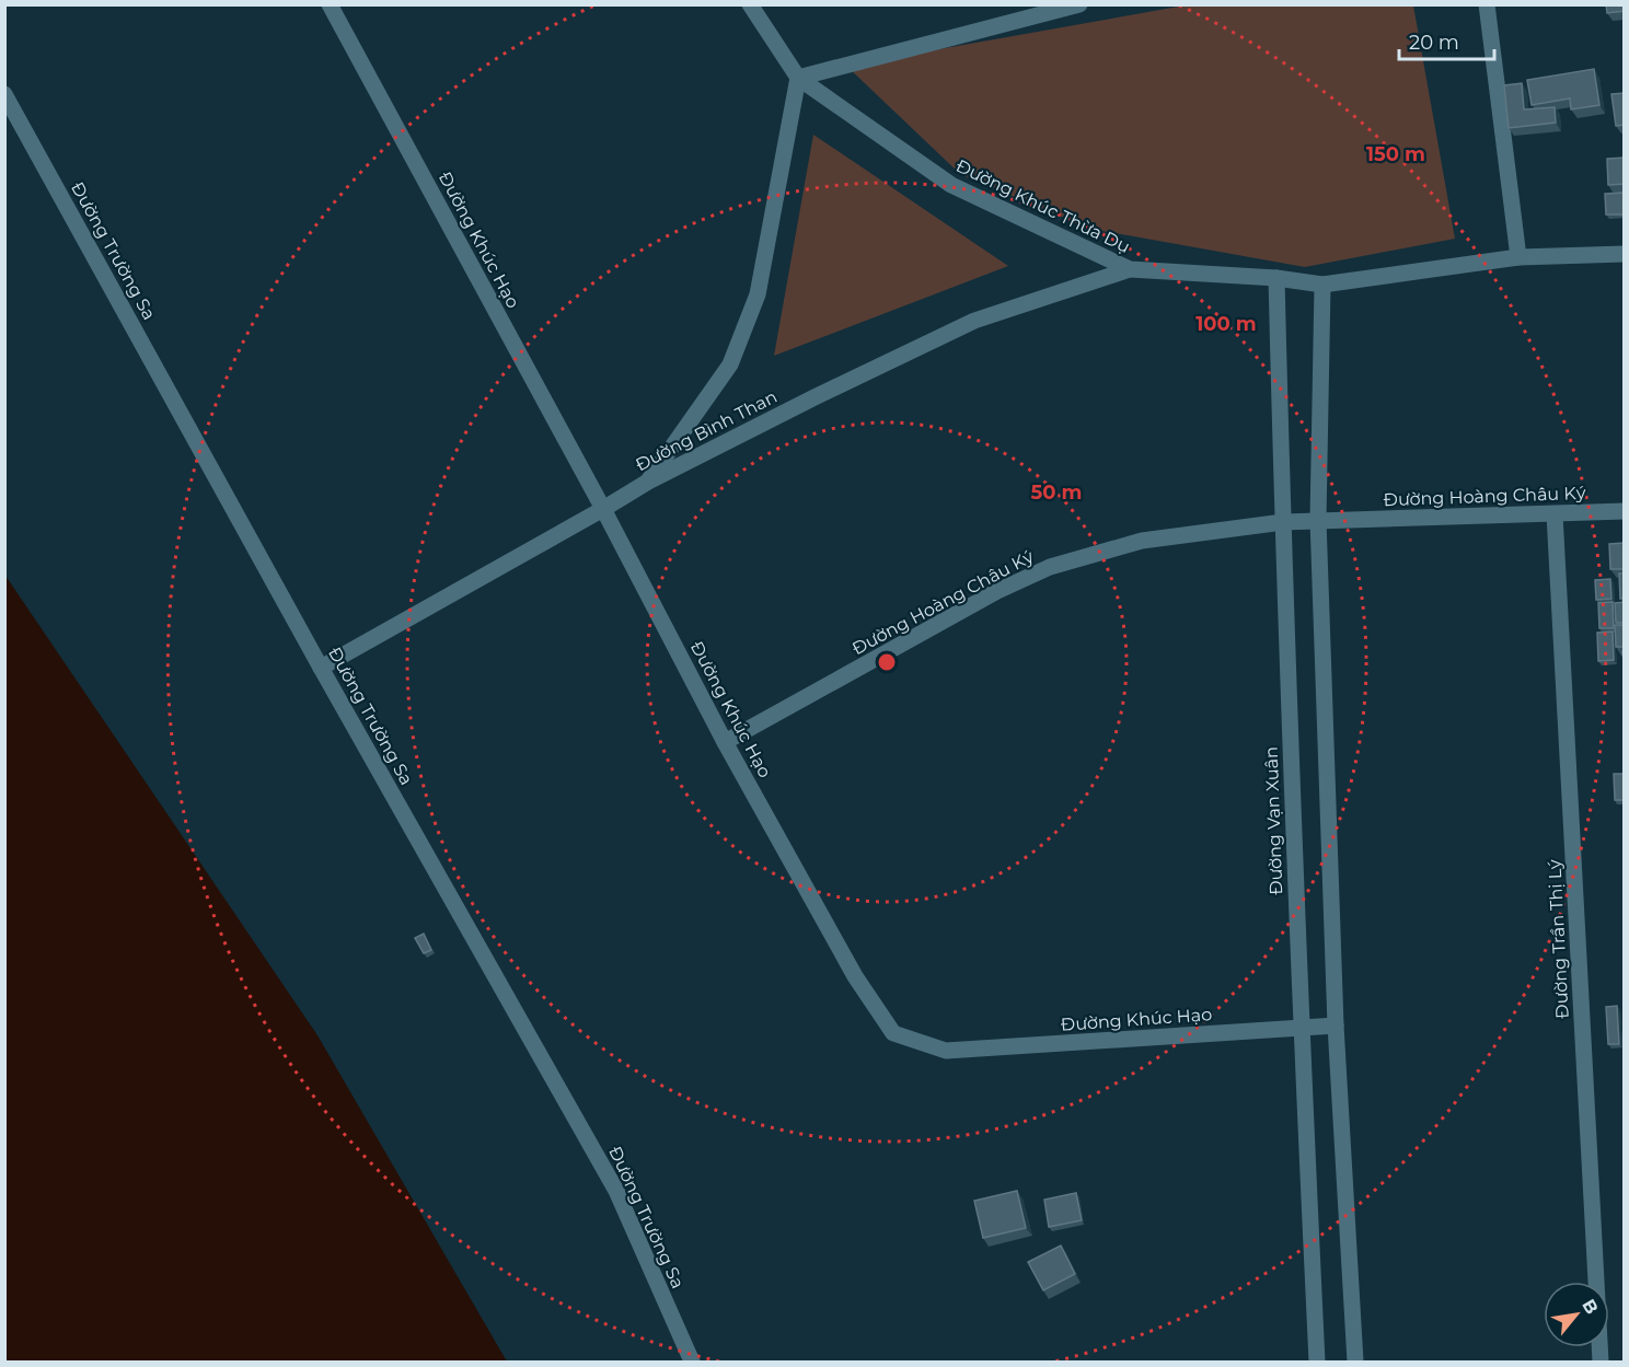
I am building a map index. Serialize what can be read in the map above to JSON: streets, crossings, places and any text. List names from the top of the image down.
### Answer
{
  "streets": {
    "street": [
      "Đường Khúc Thừa Dụ",
      "Đường Khúc Hạo",
      "Đường Trường Sa",
      "Đường Bình Than",
      "Đường Hoàng Châu Ký",
      "Đường Vạn Xuân",
      "Đường Trần Thị Lý"
    ]
  },
  "crossings": [
    ["Đường Khúc Thừa Dụ", "Đường Bình Than"],
    ["Đường Khúc Thừa Dụ", "Đường Vạn Xuân"],
    ["Đường Khúc Hạo", "Đường Bình Than"],
    ["Đường Khúc Hạo", "Đường Hoàng Châu Ký"],
    ["Đường Khúc Hạo", "Đường Vạn Xuân"],
    ["Đường Trường Sa", "Đường Bình Than"],
    ["Đường Hoàng Châu Ký", "Đường Vạn Xuân"],
    ["Đường Hoàng Châu Ký", "Đường Trần Thị Lý"]
  ],
  "scale_bar": "20 m",
  "north": "top right",
  "rings": ["150 m", "100 m", "50 m"]
}
